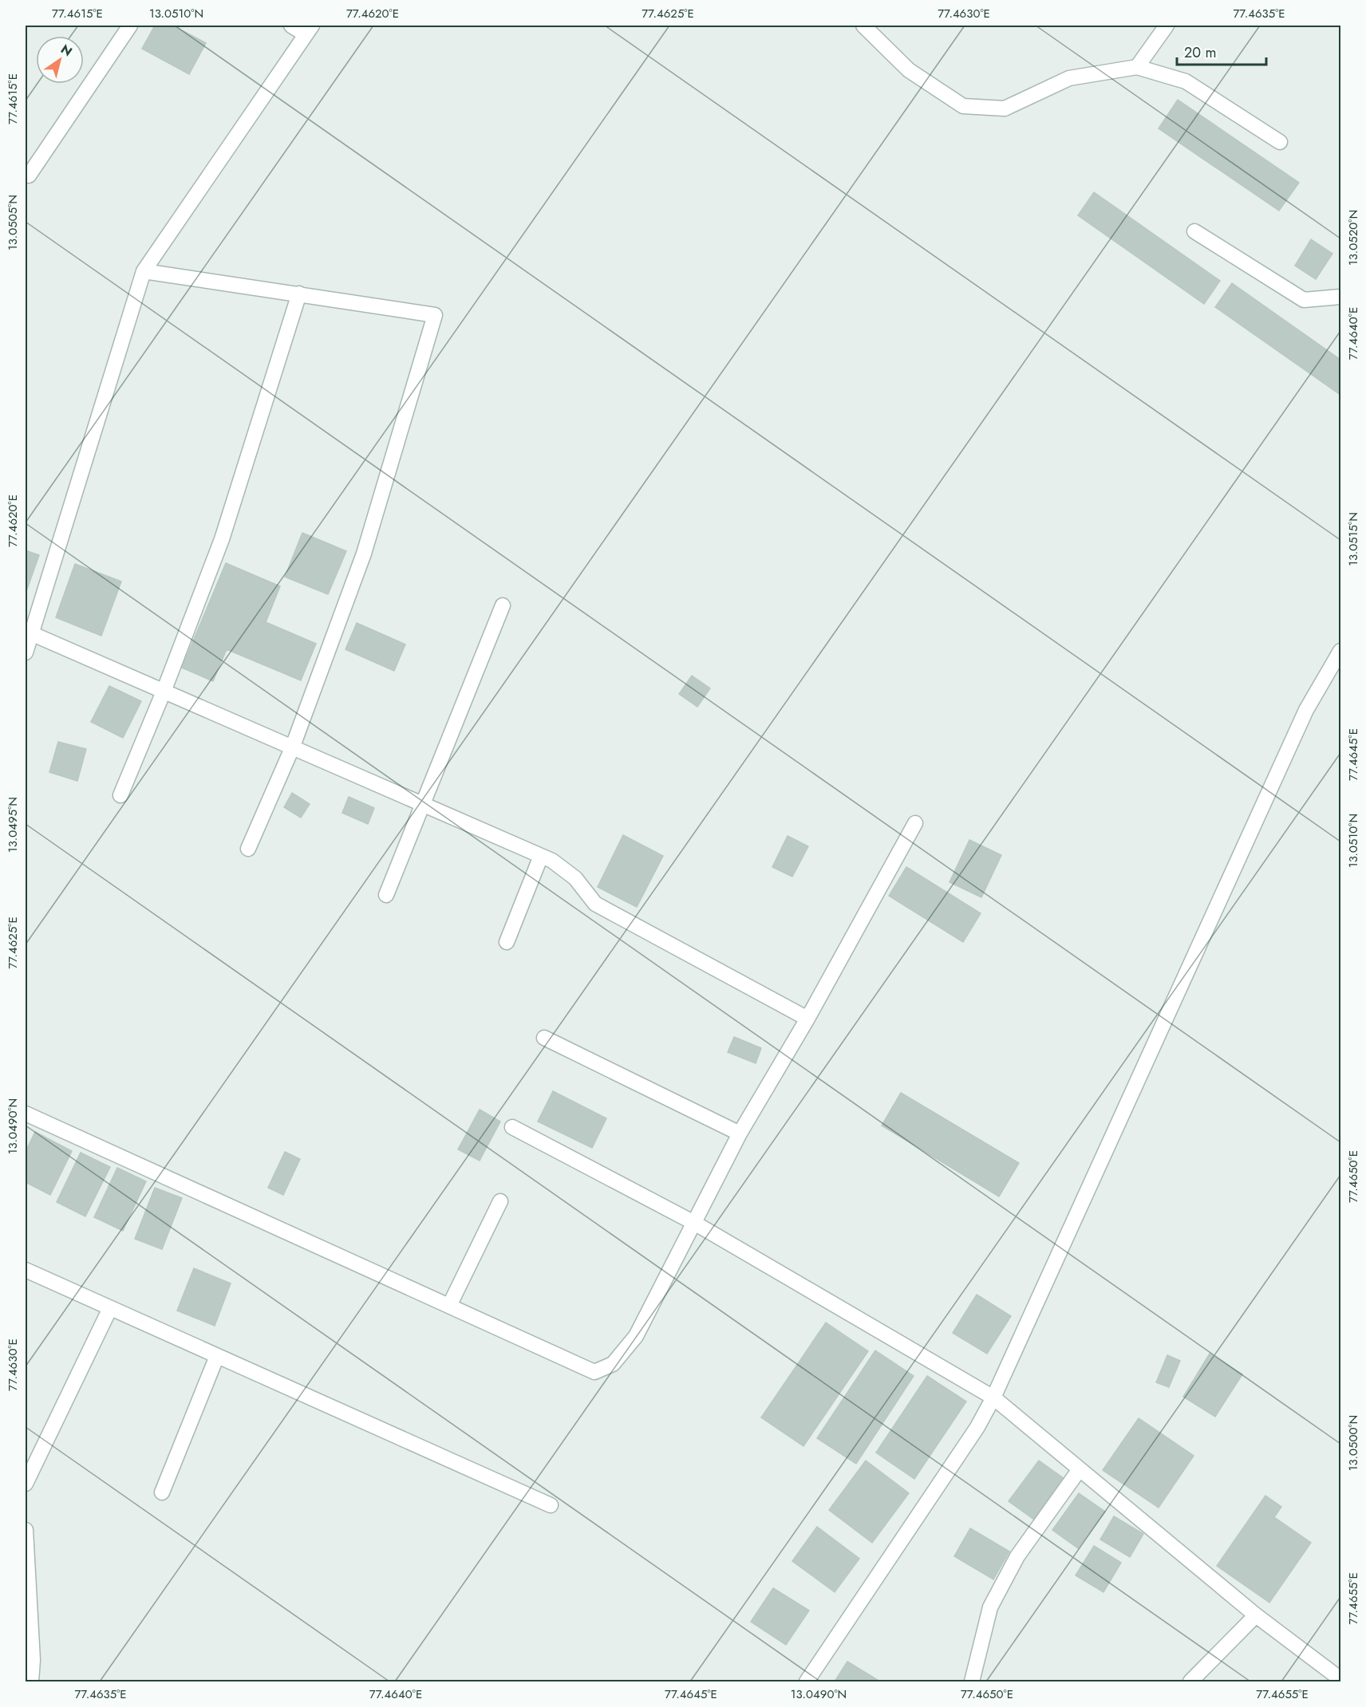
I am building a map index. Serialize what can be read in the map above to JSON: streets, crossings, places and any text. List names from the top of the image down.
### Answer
{
  "scale_bar": "20 m",
  "north": "top right",
  "coordinates": [
    "77.4615°E",
    "13.0510°N",
    "77.4620°E",
    "77.4625°E",
    "77.4630°E",
    "77.4635°E",
    "13.0505°N",
    "13.0520°N",
    "77.4640°E",
    "13.0515°N",
    "77.4645°E",
    "13.0495°N",
    "13.0490°N",
    "77.4650°E",
    "13.0500°N",
    "77.4655°E"
  ]
}
